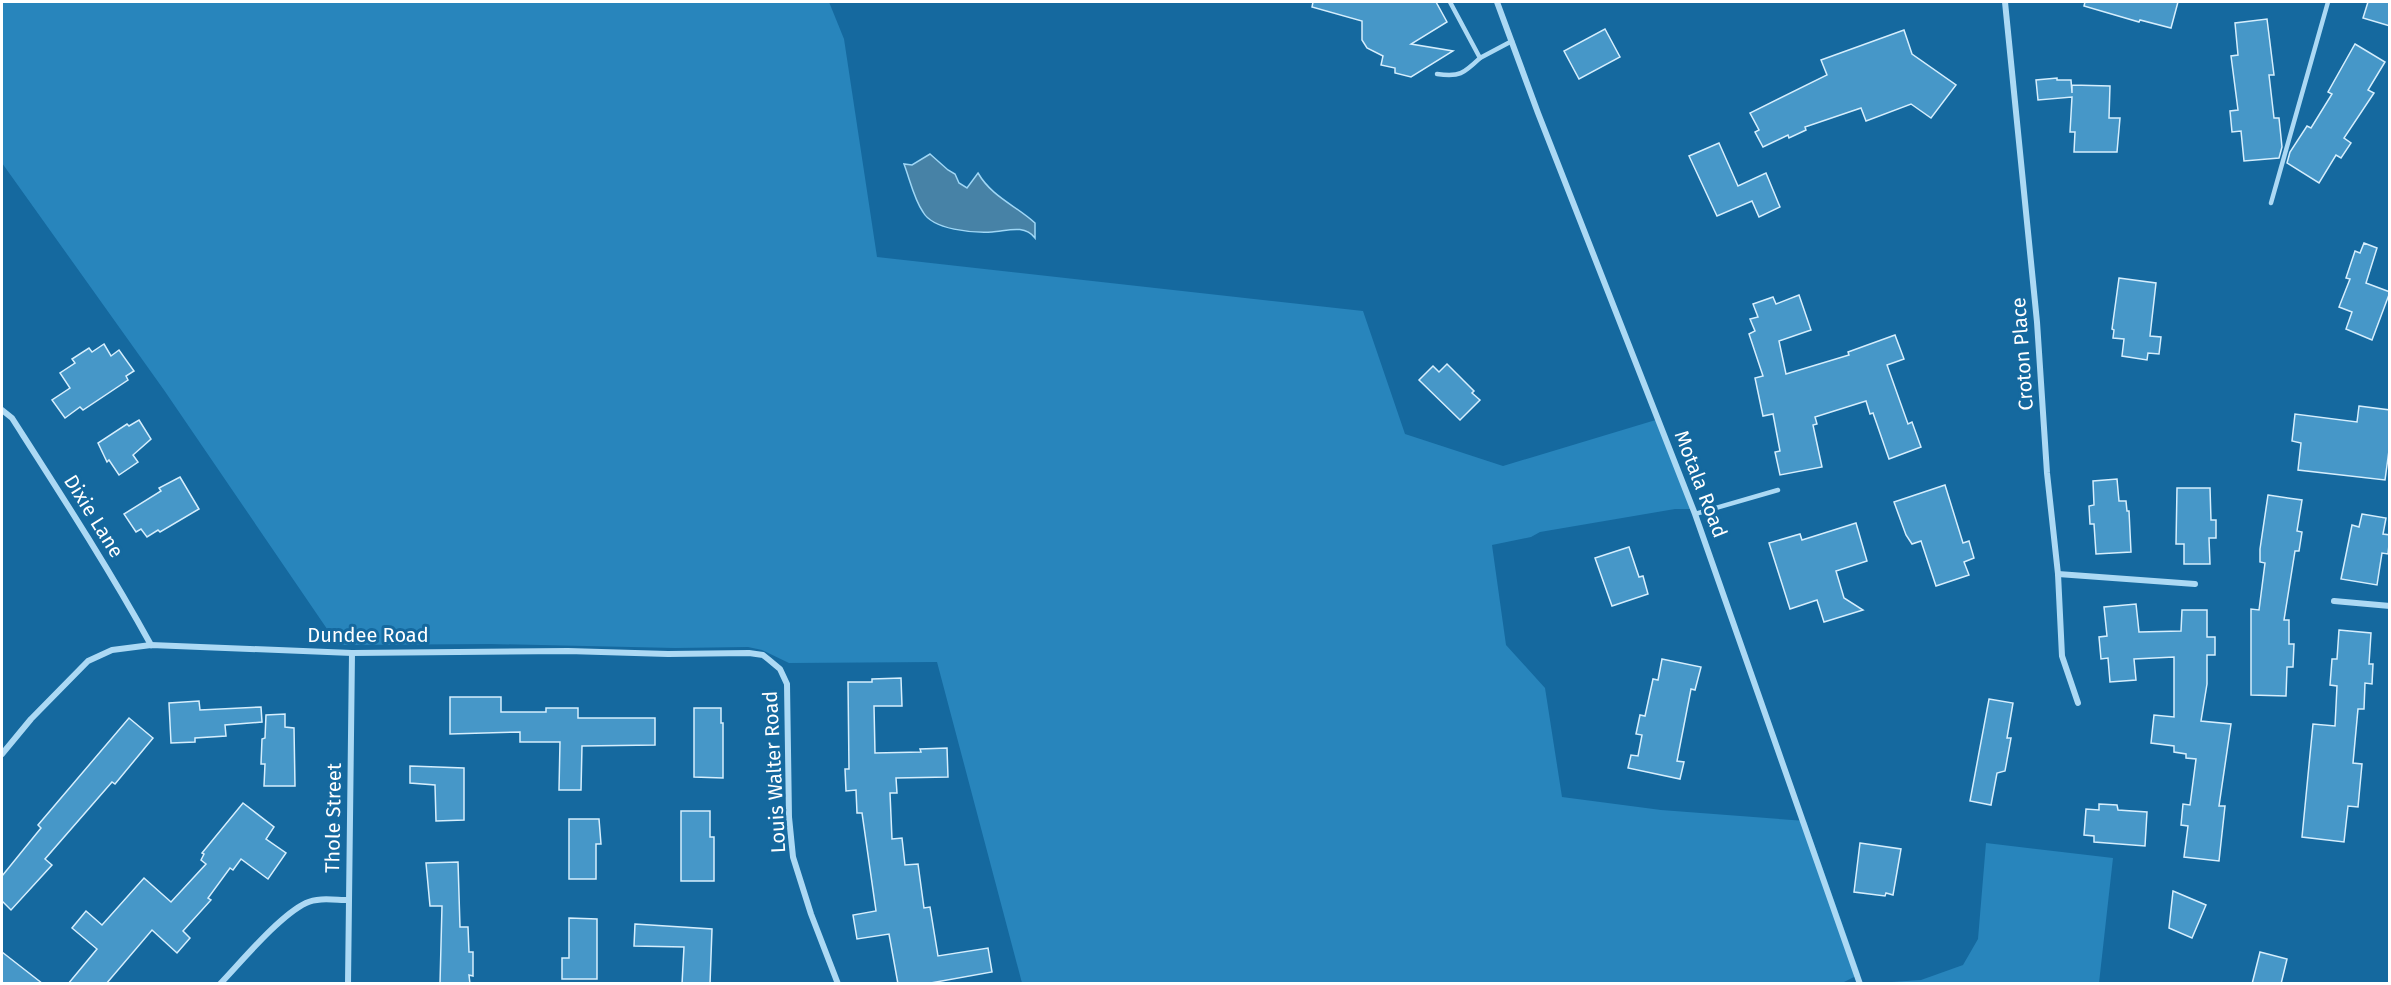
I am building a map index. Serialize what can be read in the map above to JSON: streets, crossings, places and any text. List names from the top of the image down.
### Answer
{
  "streets": {
    "street": [
      "Croton Place",
      "Motala Road",
      "Dixie Lane",
      "Dundee Road",
      "Louis Walter Road",
      "Thole Street"
    ]
  },
  "crossings": [
    ["Dixie Lane", "Dundee Road"],
    ["Dundee Road", "Louis Walter Road"],
    ["Dundee Road", "Thole Street"]
  ]
}
